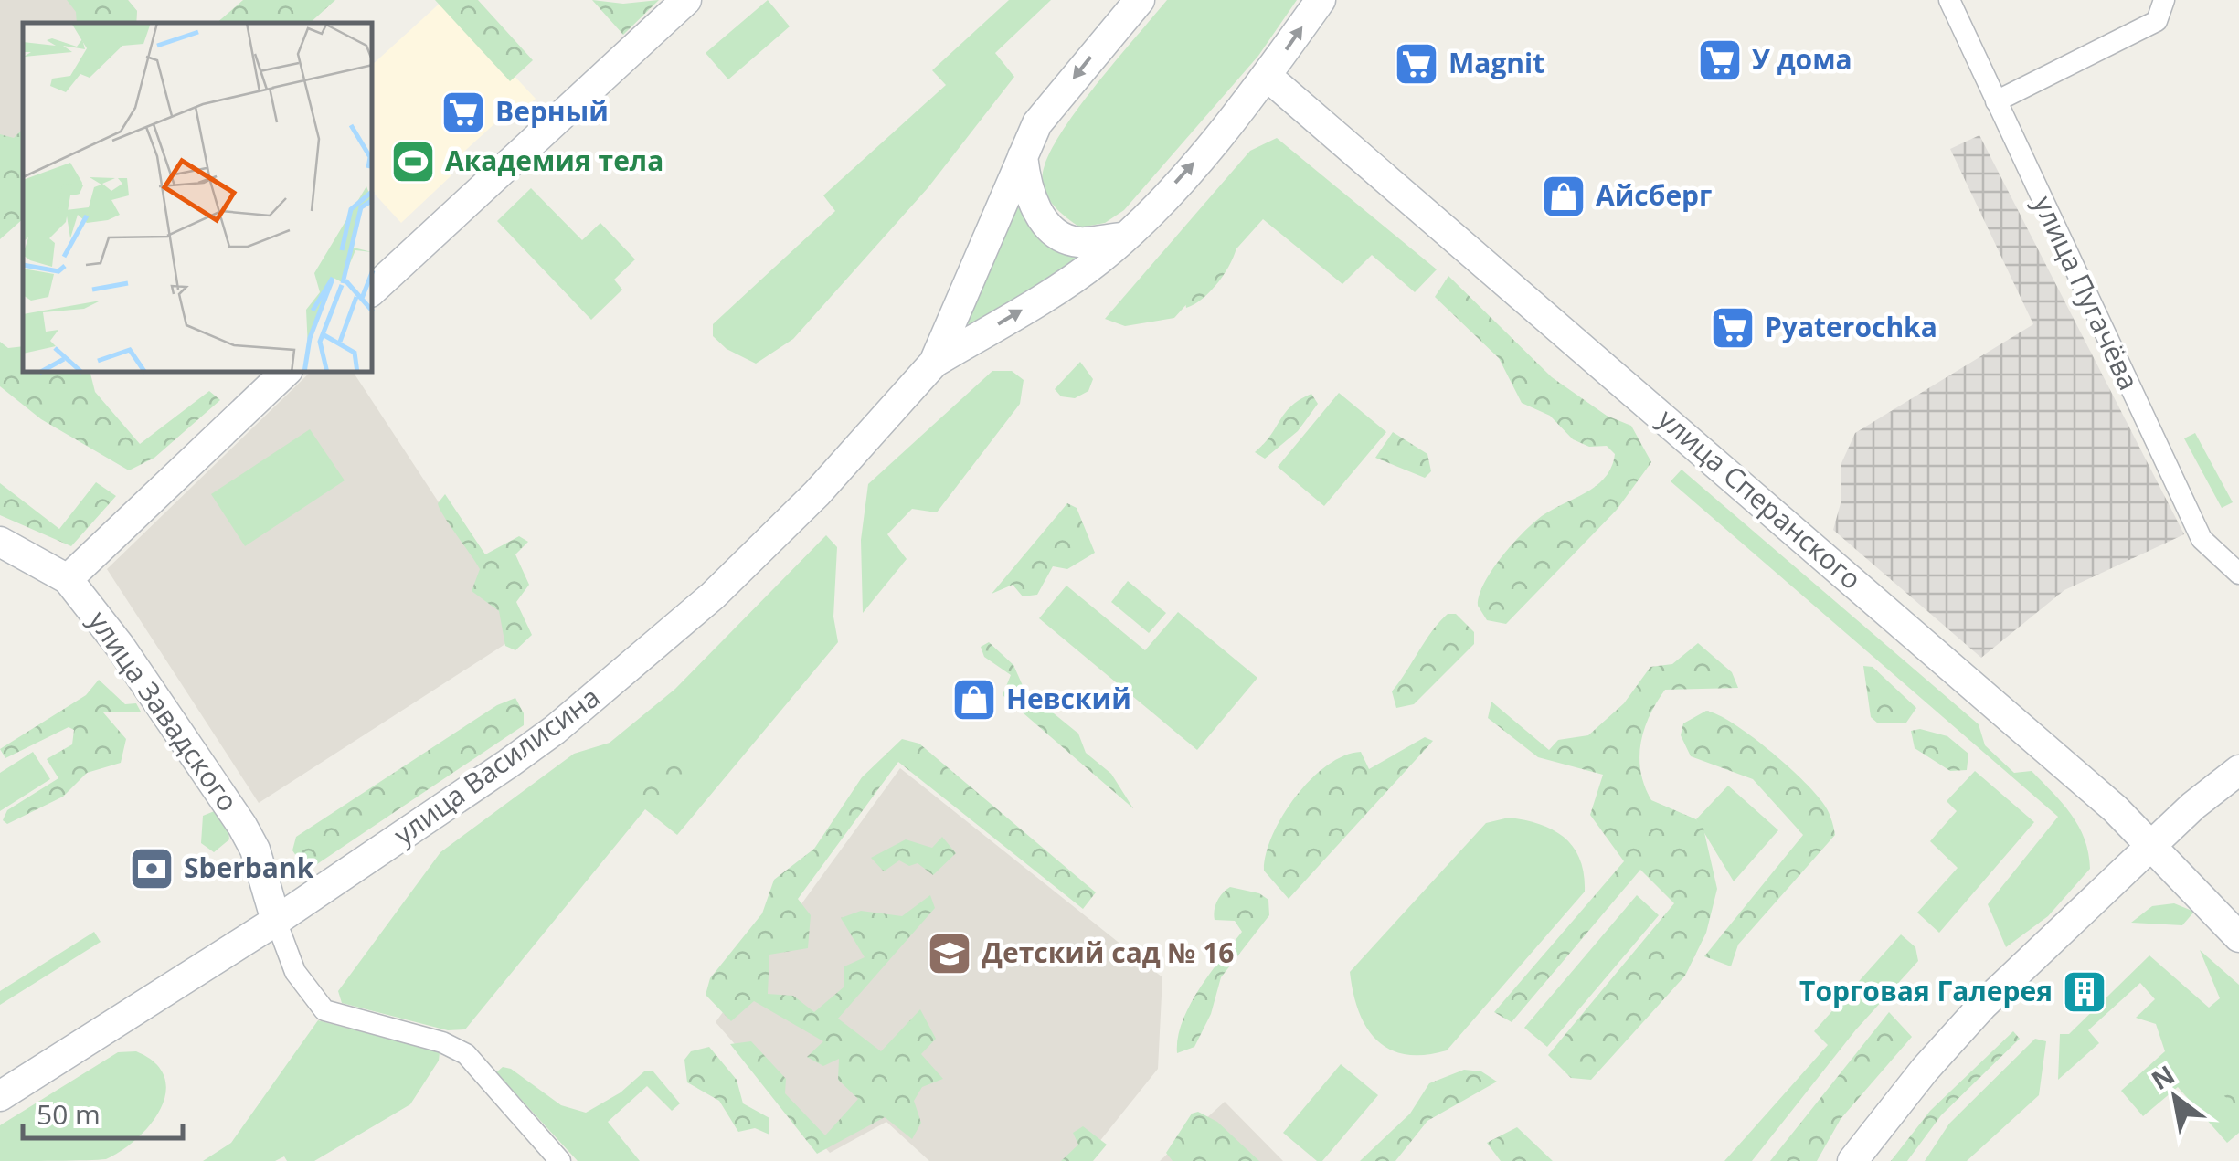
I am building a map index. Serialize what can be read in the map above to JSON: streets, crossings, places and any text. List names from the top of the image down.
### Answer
{
  "streets": {
    "street": [
      "улица Пугачёва",
      "улица Сперанского",
      "улица Завадского",
      "улица Василисина"
    ]
  },
  "crossings": [
    ["улица Сперанского", "улица Василисина"],
    ["улица Завадского", "улица Василисина"]
  ],
  "places": {
    "supermarket": [
      "У дома",
      "Magnit",
      "Верный",
      "Pyaterochka"
    ],
    "sports": ["Академия тела"],
    "shop": ["Айсберг", "Невский"],
    "bank": ["Sberbank"],
    "school or university": ["Детский сад № 16"],
    "building": ["Торговая Галерея"]
  },
  "scale_bar": "50 m",
  "north": "top left"
}
